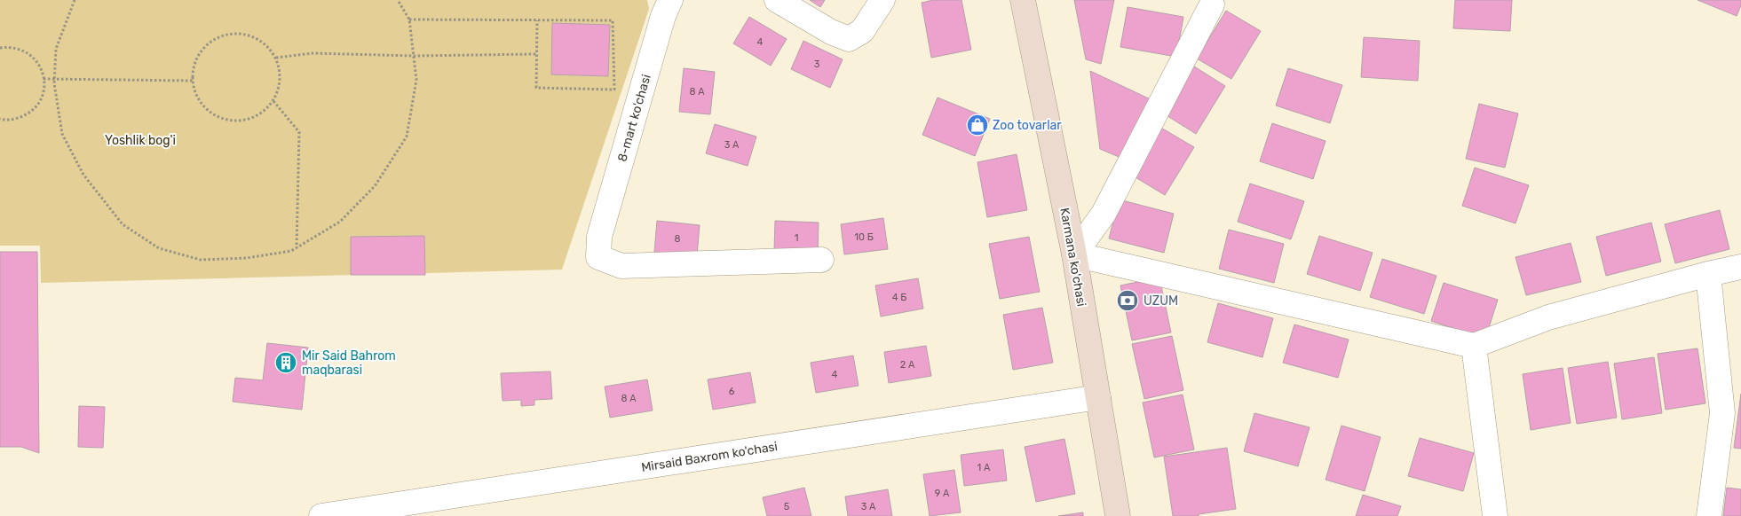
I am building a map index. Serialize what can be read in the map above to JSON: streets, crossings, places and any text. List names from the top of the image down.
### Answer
{
  "streets": {
    "main road": ["Karmana ko'chasi"],
    "street": ["8-mart ko'chasi", "Mirsaid Baxrom ko'chasi"]
  },
  "crossings": [
    ["Karmana ko'chasi", "Mirsaid Baxrom ko'chasi"]
  ],
  "parks": ["Yoshlik bog'i"],
  "places": {
    "shop": ["Zoo tovarlar"],
    "bank": ["UZUM"],
    "building": ["Mir Said Bahrom maqbarasi"]
  },
  "house_numbers": [
    "4",
    "3",
    "8 А",
    "3 А",
    "10 Б",
    "1",
    "8",
    "4 Б",
    "2 А",
    "4",
    "6",
    "8 А",
    "1 А",
    "9 А",
    "5",
    "3 А"
  ]
}
